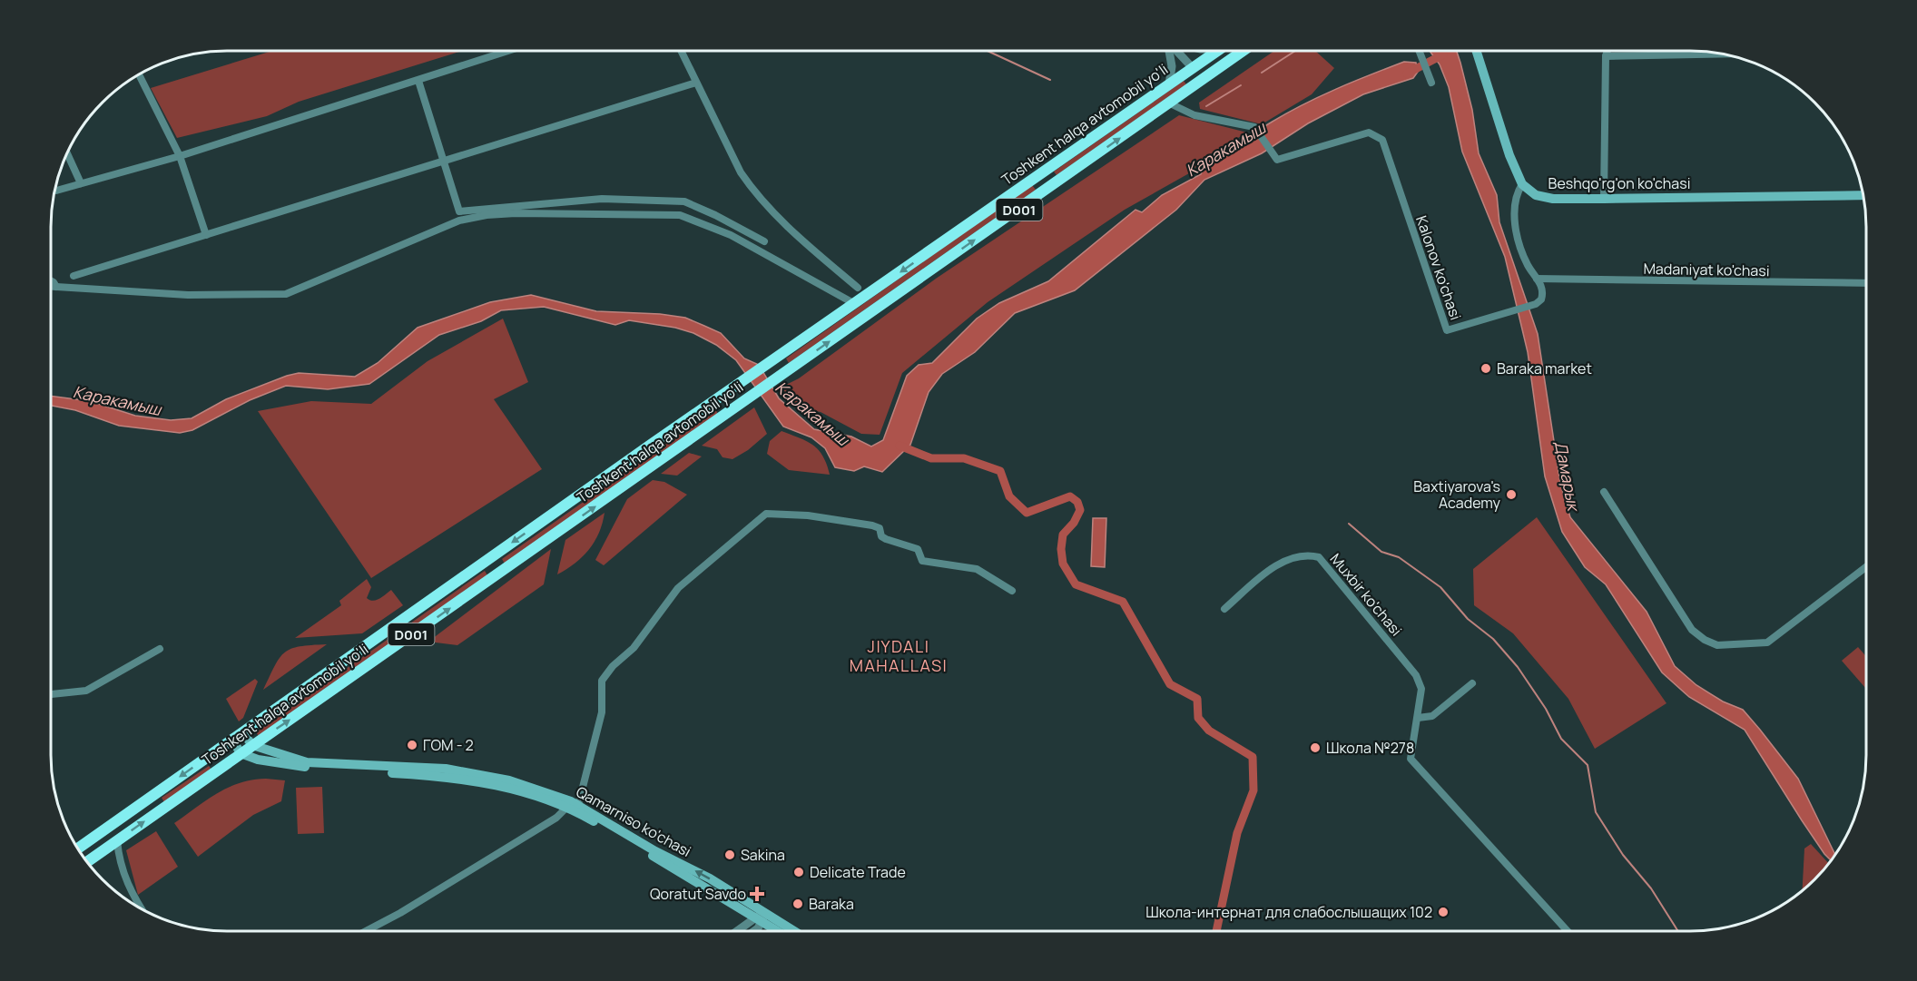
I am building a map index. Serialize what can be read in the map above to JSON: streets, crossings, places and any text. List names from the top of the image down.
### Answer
{
  "streets": {
    "highway": ["Toshkent halqa avtomobil yo'li", "D001"],
    "main road": ["Beshqo'rg'on ko'chasi", "Qamarniso ko'chasi"],
    "street": ["Kalonov ko'chasi", "Madaniyat ko'chasi", "Muxbir ko'chasi"]
  },
  "crossings": [
    ["Toshkent halqa avtomobil yo'li", "Kalonov ko'chasi"],
    ["Toshkent halqa avtomobil yo'li", "Qamarniso ko'chasi"],
    ["Beshqo'rg'on ko'chasi", "Kalonov ko'chasi"],
    ["Kalonov ko'chasi", "Madaniyat ko'chasi"]
  ],
  "districts": ["JIYDALI MAHALLASI"],
  "water": ["Каракамыш", "Дамарык"],
  "places": {
    "other": [
      "Baraka market",
      "Baxtiyarova's Academy",
      "ГОМ - 2",
      "Школа №278",
      "Sakina",
      "Delicate Trade",
      "Baraka",
      "Школа-интернат для слабослышащих 102"
    ],
    "health": ["Qoratut Savdo"]
  }
}
